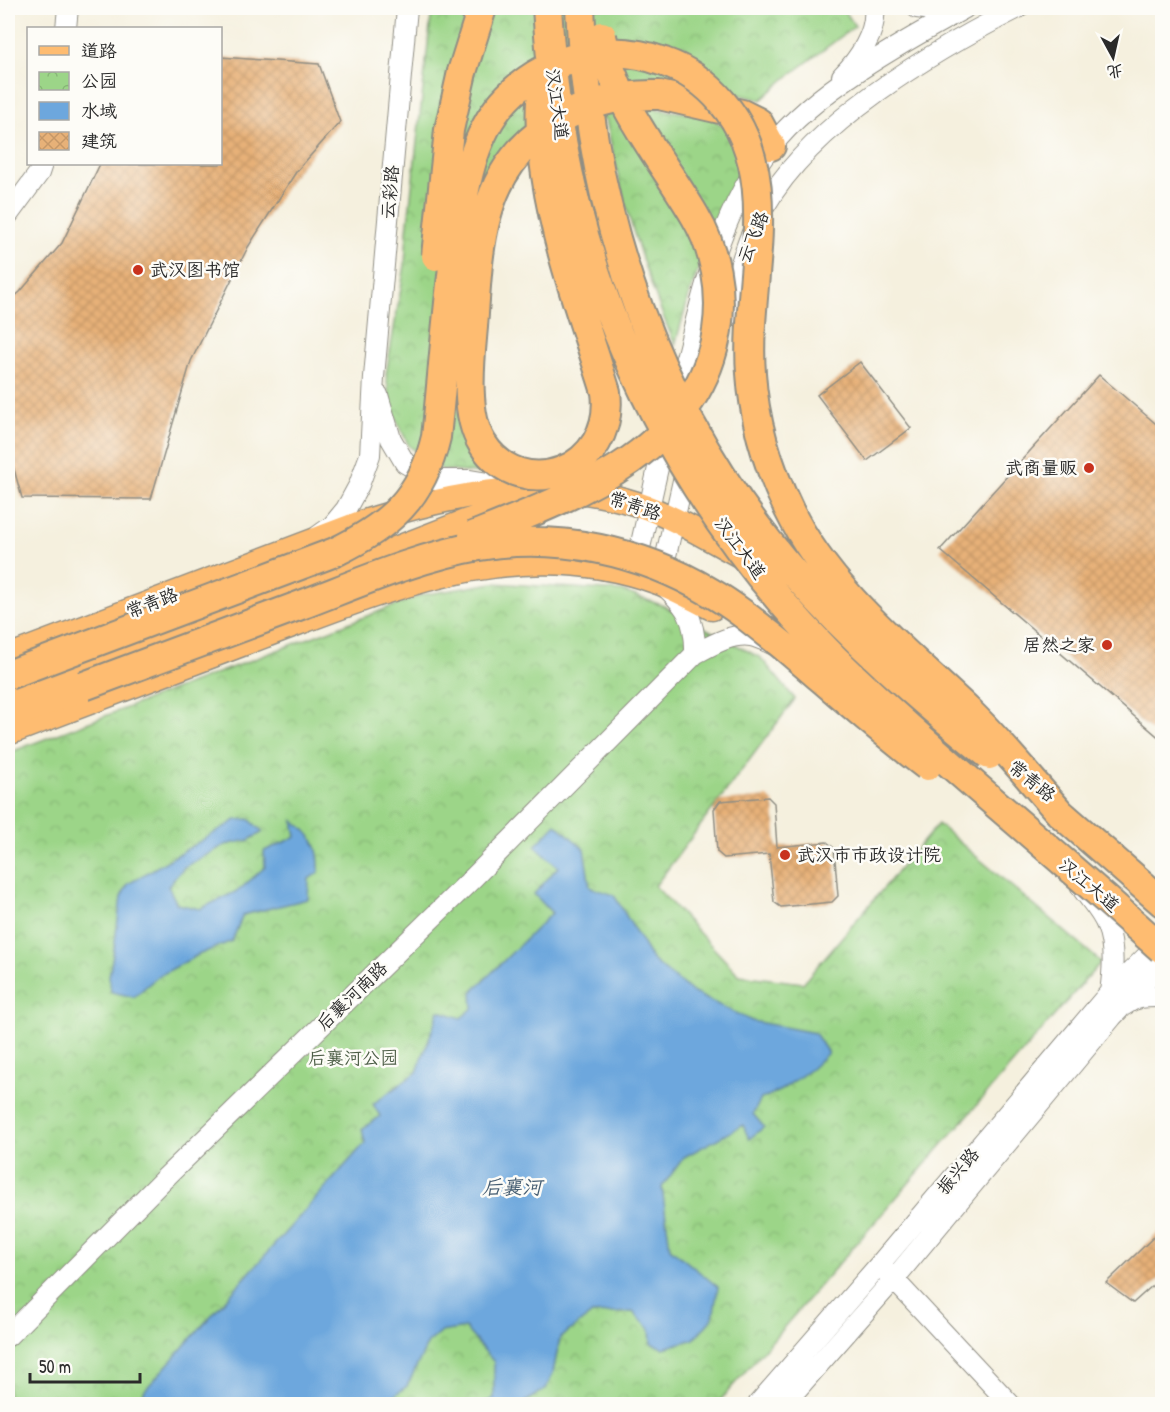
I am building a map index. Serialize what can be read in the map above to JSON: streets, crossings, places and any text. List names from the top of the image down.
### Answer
{
  "streets": {
    "highway": ["汉江大道"],
    "main road": ["常青路"],
    "street": [
      "云彩路",
      "云飞路",
      "后襄河南路",
      "振兴路"
    ]
  },
  "crossings": [
    ["汉江大道", "振兴路"],
    ["云彩路", "常青路"],
    ["云飞路", "常青路"]
  ],
  "water": ["后襄河"],
  "parks": ["后襄河公园"],
  "places": [
    "武汉图书馆",
    "武商量贩",
    "居然之家",
    "武汉市市政设计院"
  ],
  "legend": [
    "道路",
    "公园",
    "水域",
    "建筑"
  ],
  "scale_bar": "50 m",
  "north": "bottom"
}
